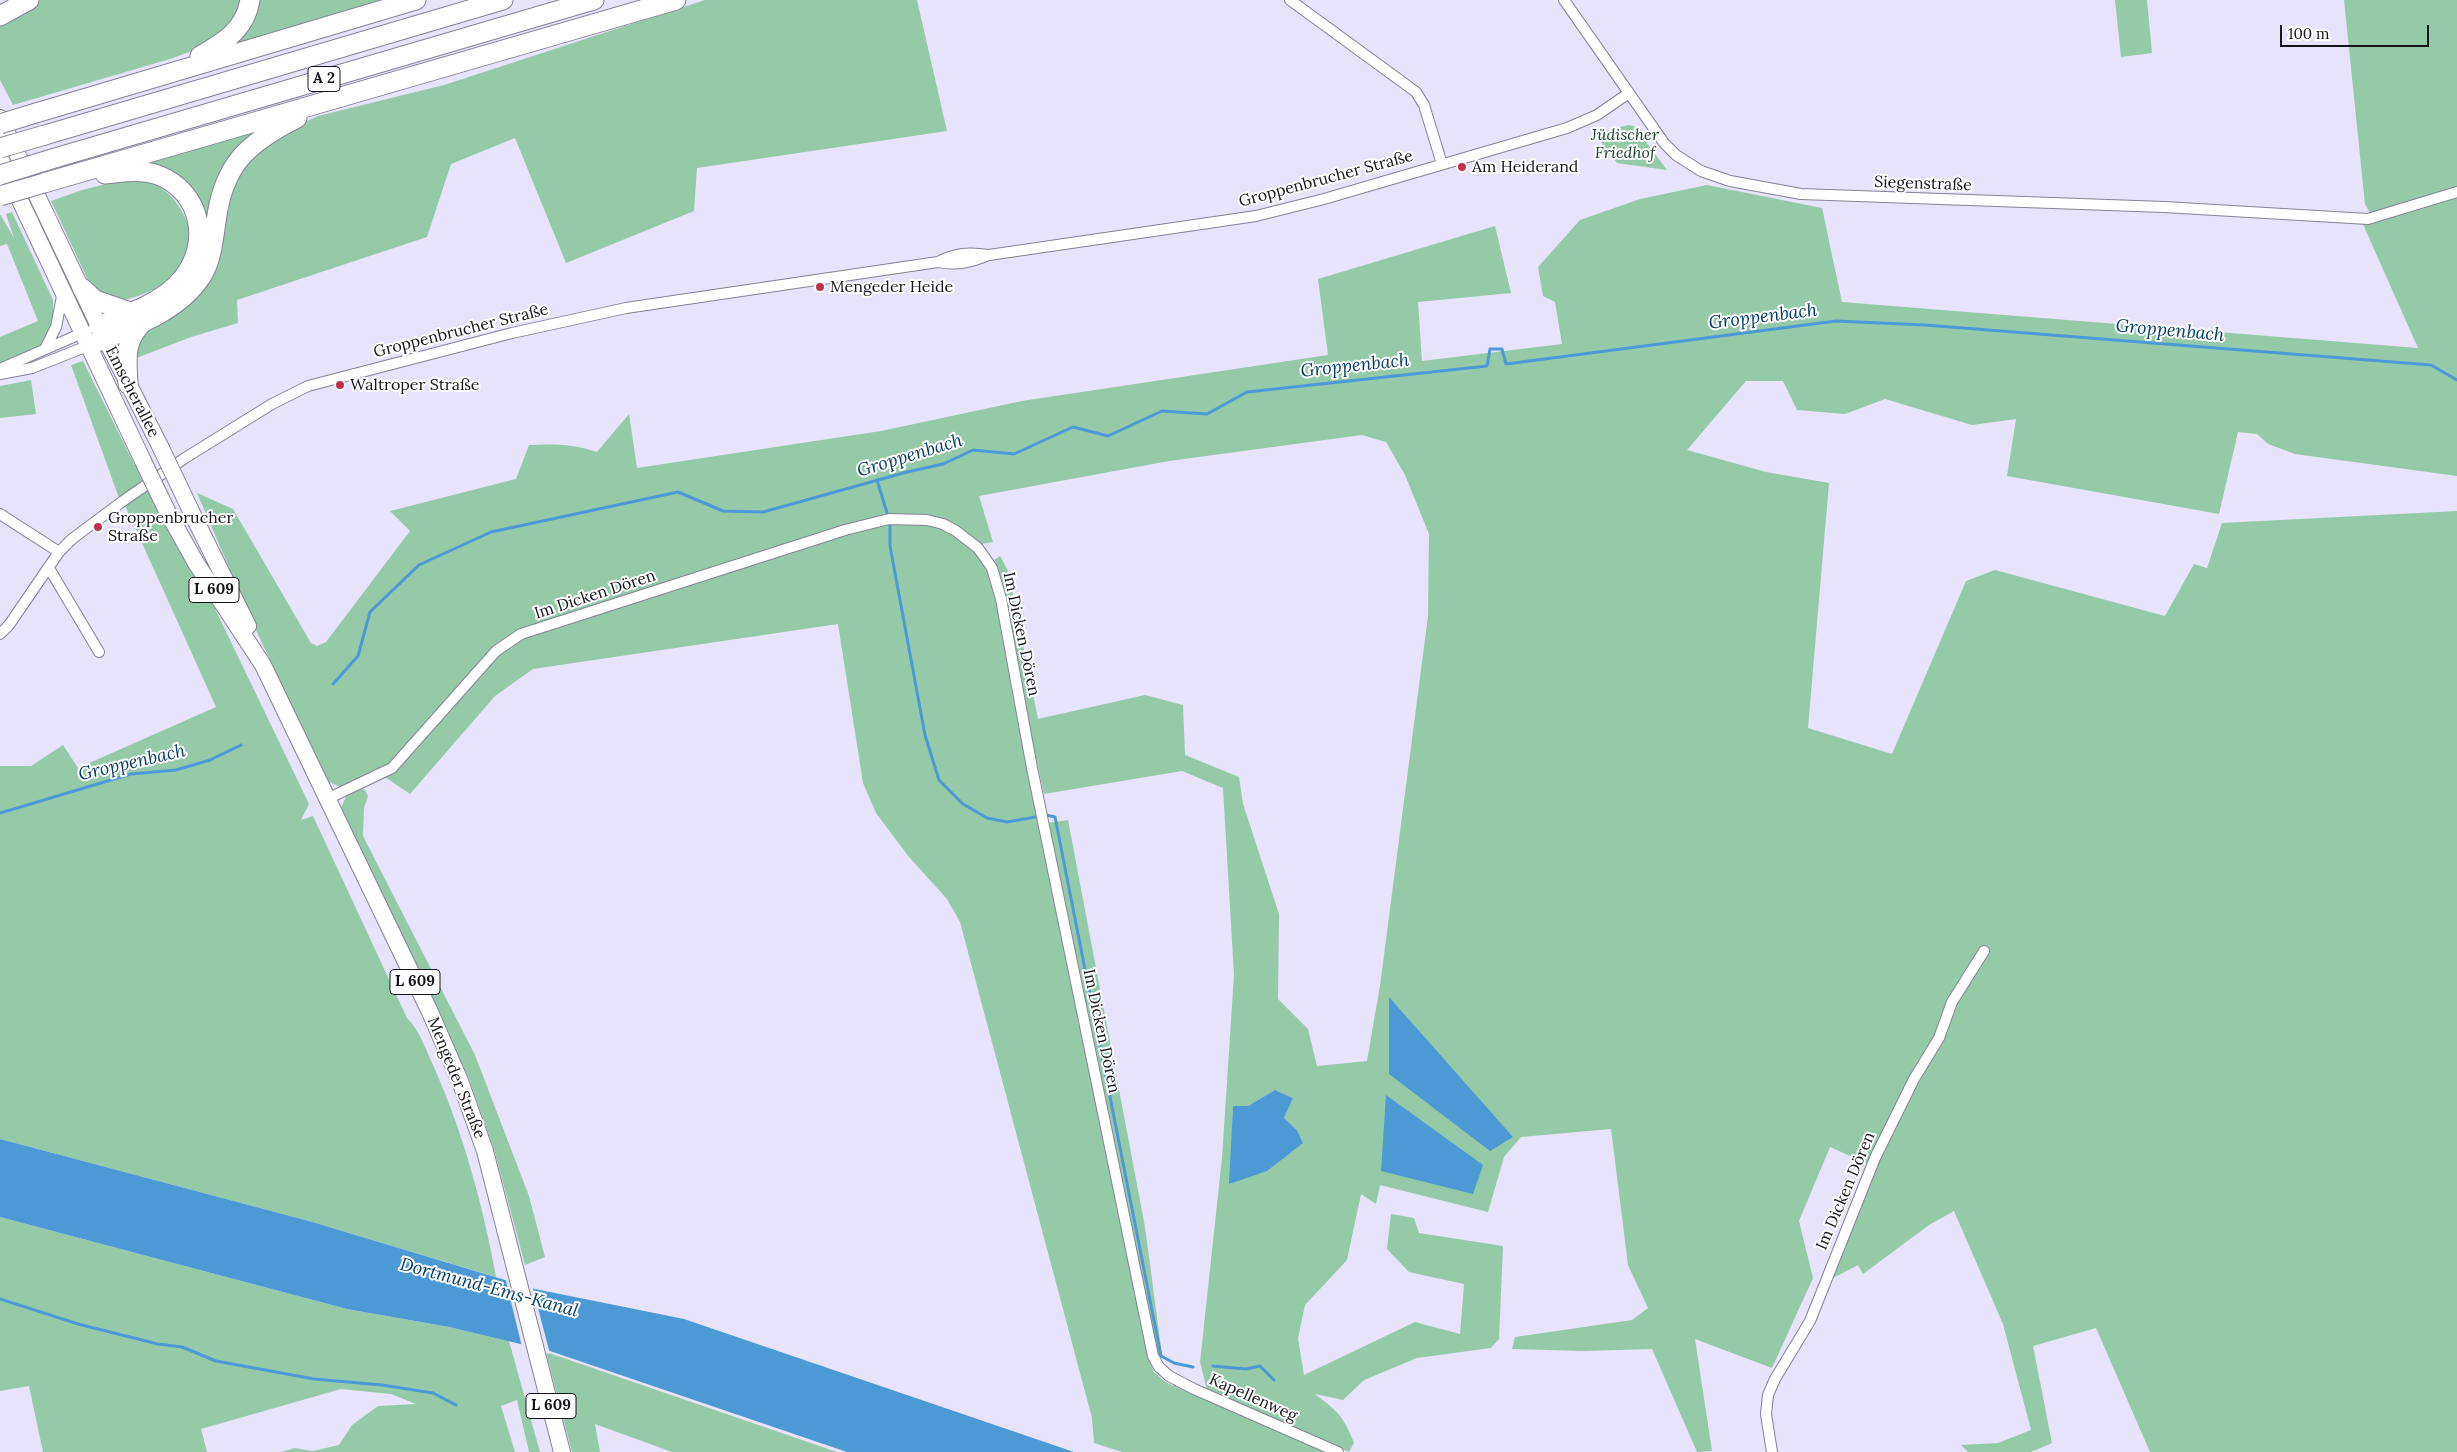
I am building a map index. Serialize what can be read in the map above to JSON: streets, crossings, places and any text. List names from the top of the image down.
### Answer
{
  "streets": {
    "highway": ["A 2"],
    "main road": ["Emscherallee", "L 609", "Mengeder Straße"],
    "street": [
      "Groppenbrucher Straße",
      "Siegenstraße",
      "Im Dicken Dören",
      "Kapellenweg"
    ]
  },
  "crossings": [
    ["Groppenbrucher Straße", "Siegenstraße"],
    ["Emscherallee", "Mengeder Straße"],
    ["Im Dicken Dören", "Mengeder Straße"],
    ["Im Dicken Dören", "Kapellenweg"]
  ],
  "water": ["Groppenbach", "Dortmund-Ems-Kanal"],
  "parks": ["Jüdischer Friedhof"],
  "places": [
    "Am Heiderand",
    "Mengeder Heide",
    "Waltroper Straße",
    "Groppenbrucher Straße"
  ],
  "scale_bar": "100 m"
}
